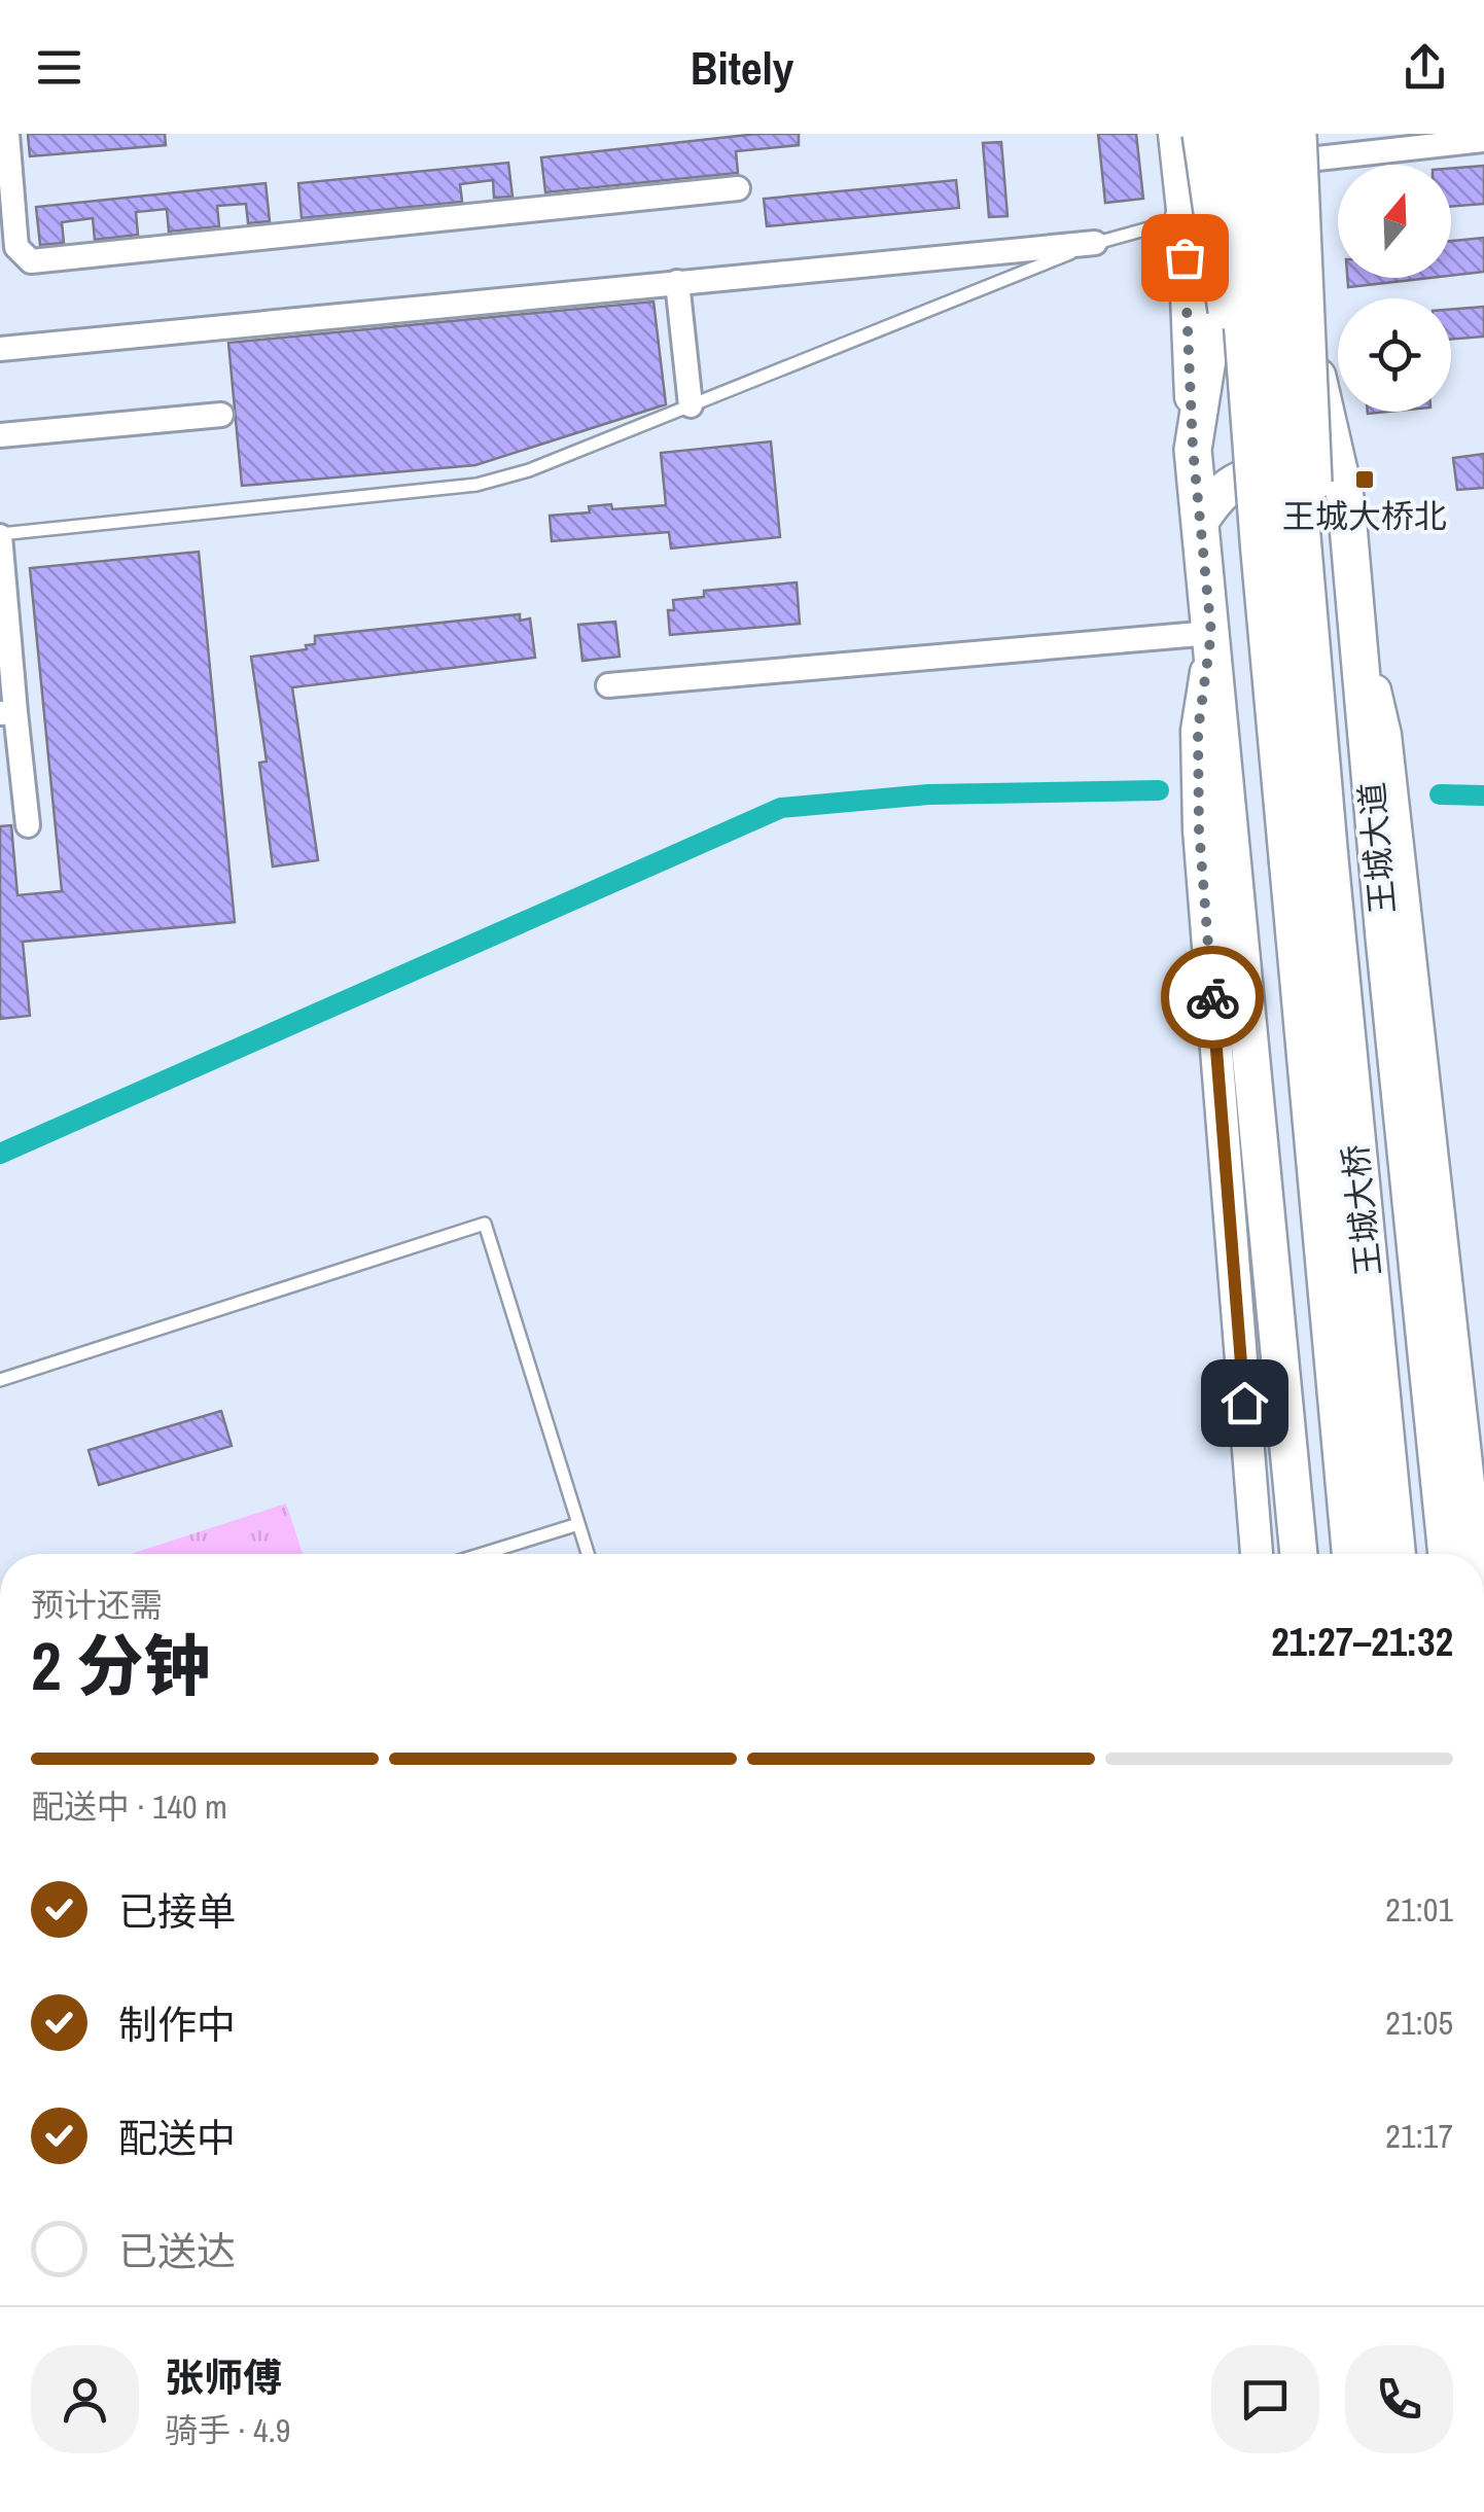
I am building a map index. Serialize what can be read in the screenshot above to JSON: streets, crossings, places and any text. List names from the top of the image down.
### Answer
{
  "streets": {
    "highway": ["王城大道", "王城大桥"]
  },
  "crossings": [
    ["王城大道", "王城大桥"]
  ],
  "places": {
    "transit": ["王城大桥北"]
  },
  "north": "top",
  "page": {
    "header": "Bitely",
    "heading": ["2 分钟", "预计还需", "21:27–21:32"],
    "panel": ["张师傅", "骑手 · 4.9"],
    "bar": "配送中 · 140 m",
    "list": [
      ["已接单", "21:01"],
      ["制作中", "21:05"],
      ["配送中", "21:17"],
      "已送达"
    ]
  }
}
